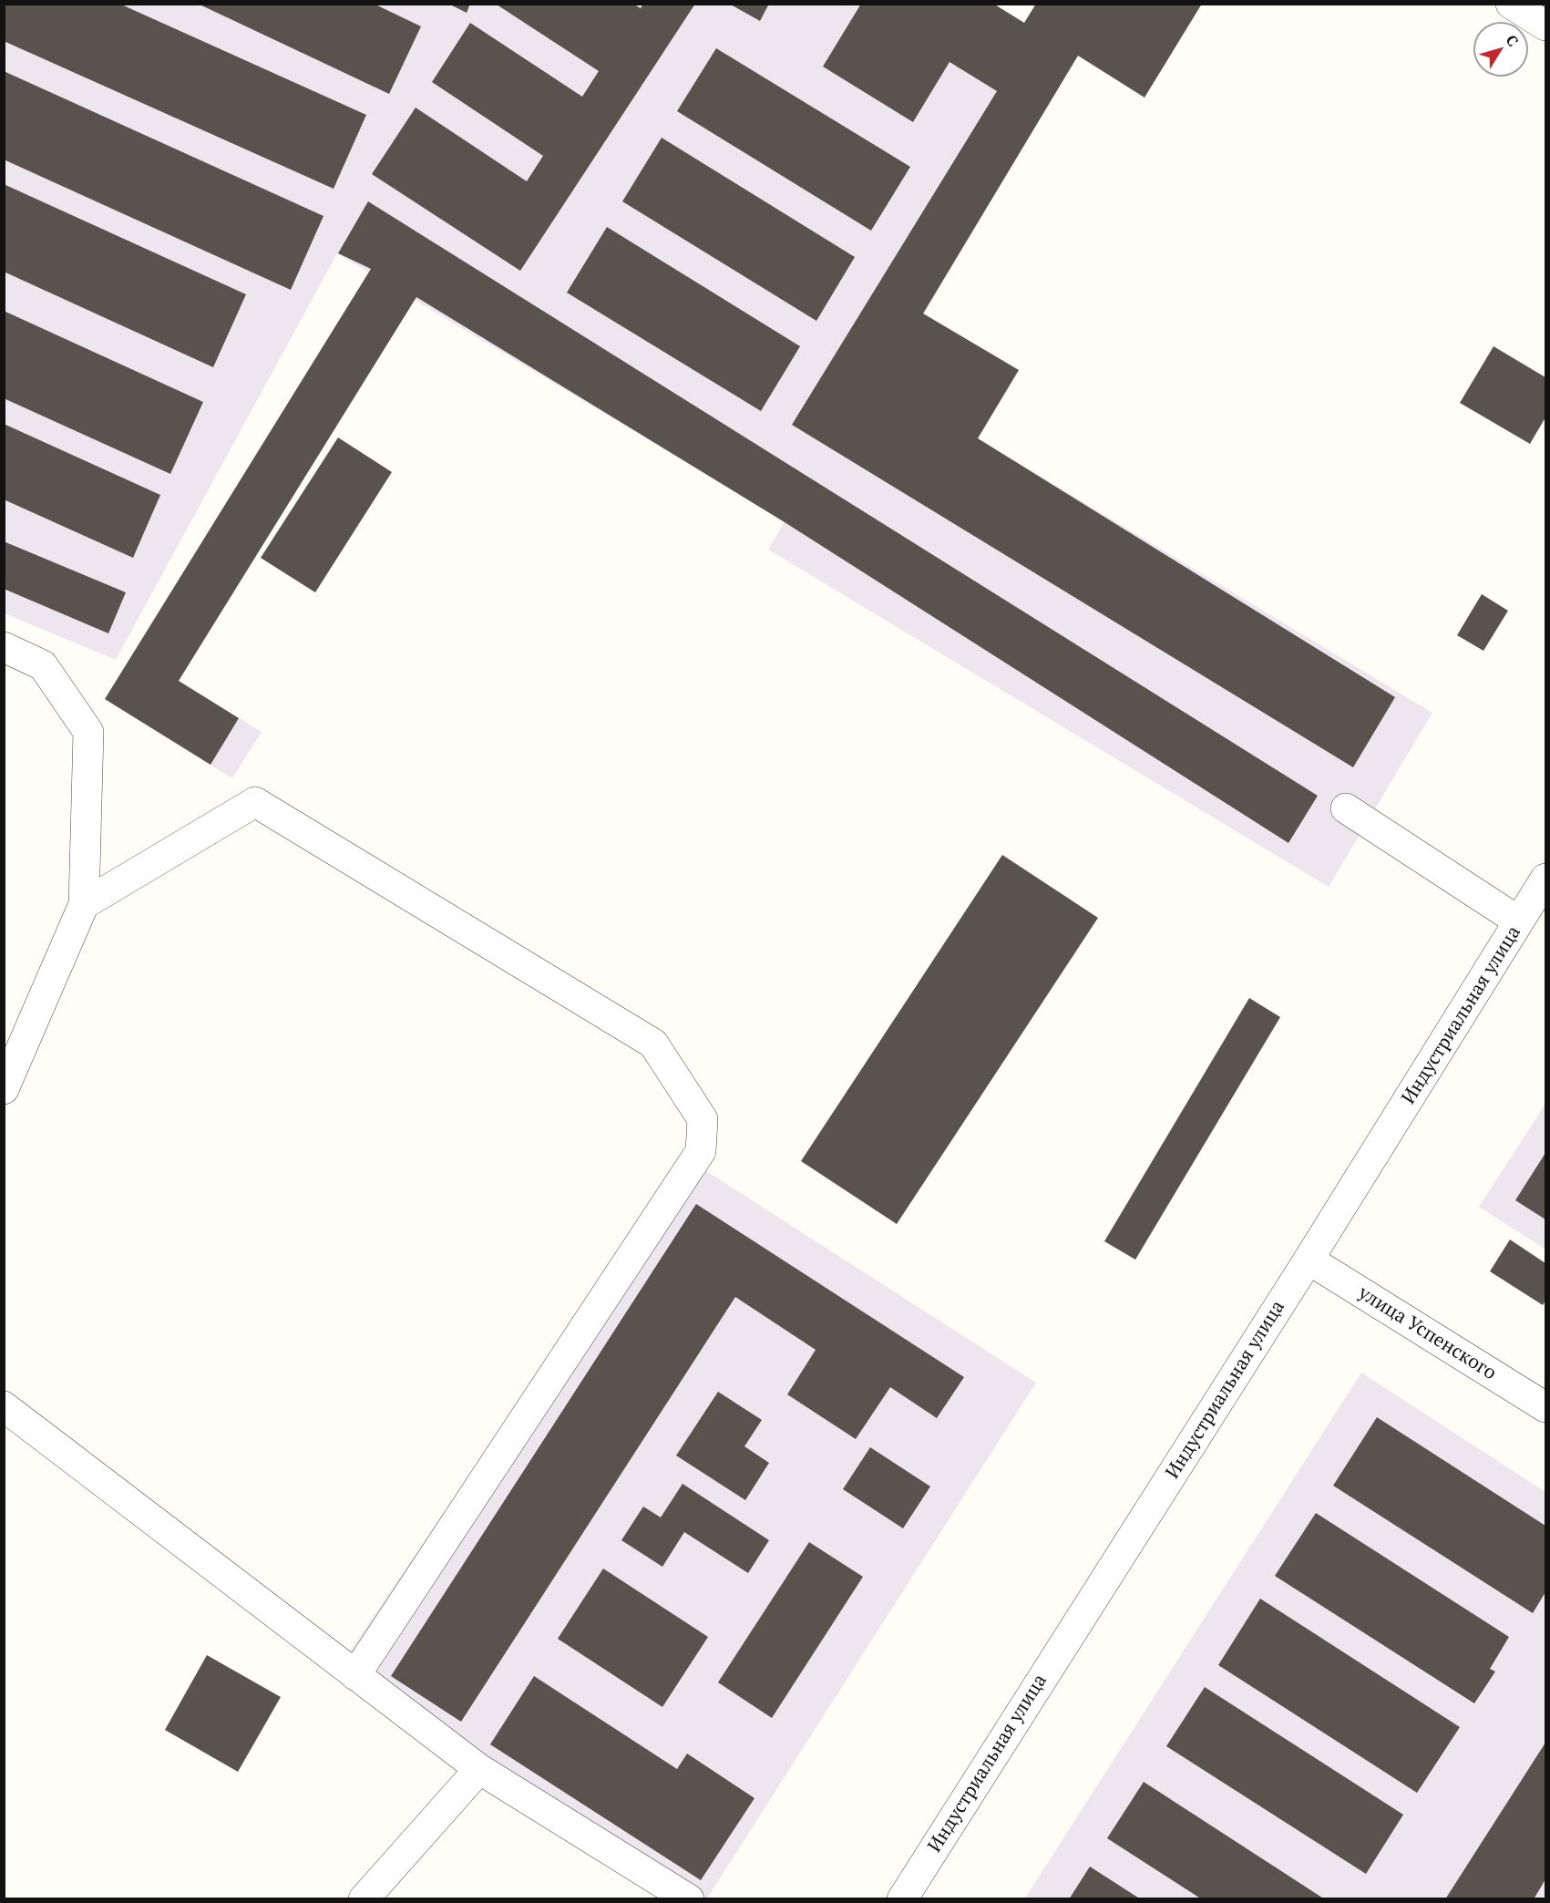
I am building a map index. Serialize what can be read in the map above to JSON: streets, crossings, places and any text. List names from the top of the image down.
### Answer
{
  "streets": {
    "street": ["Индустриальная улица", "улица Успенского"]
  },
  "crossings": [
    ["Индустриальная улица", "улица Успенского"]
  ],
  "north": "top right"
}
